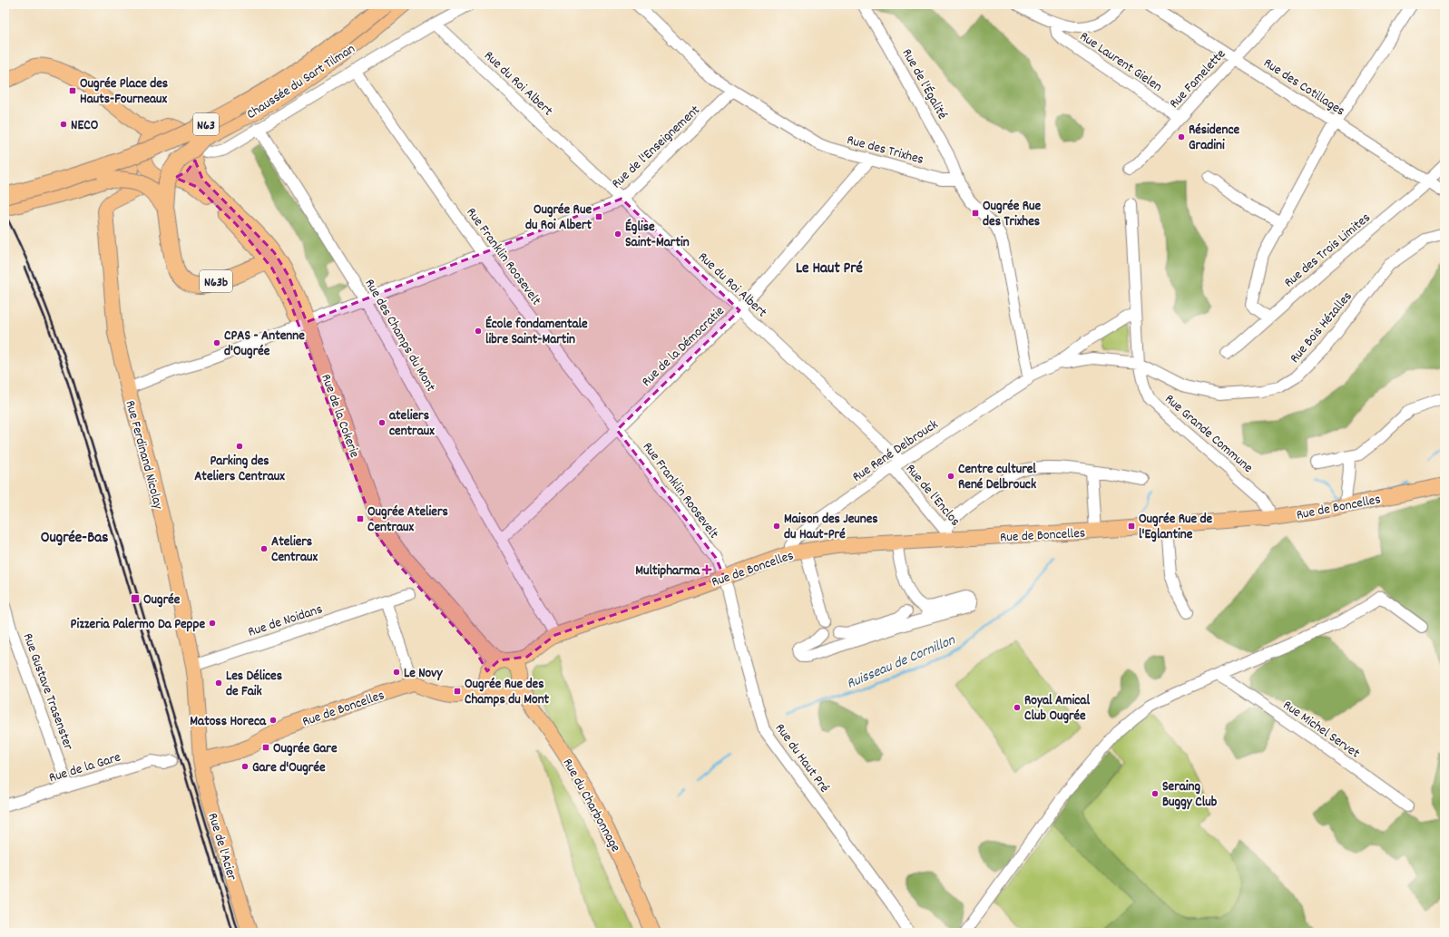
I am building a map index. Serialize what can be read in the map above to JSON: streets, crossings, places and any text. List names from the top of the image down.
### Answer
{
  "streets": {
    "highway": ["Chaussée du Sart Tilman", "N63", "N63b"],
    "main road": [
      "Rue de la Cokerie",
      "Rue Ferdinand Nicolay",
      "Rue de Boncelles",
      "Rue du Charbonnage",
      "Rue de l'Acier"
    ],
    "street": [
      "Rue Laurent Gielen",
      "Rue Famelette",
      "Rue du Roi Albert",
      "Rue de l'Égalité",
      "Rue des Cotillages",
      "Rue de l'Enseignement",
      "Rue des Trixhes",
      "Rue des Trois Limites",
      "Rue Franklin Roosevelt",
      "Rue Bois Hézalles",
      "Rue des Champs du Mont",
      "Rue de la Démocratie",
      "Rue Grande Commune",
      "Rue René Delbrouck",
      "Rue de l'Enclos",
      "Rue de Noidans",
      "Rue Gustave Trasenster",
      "Rue Michel Servet",
      "Rue du Haut Pré",
      "Rue de la Gare"
    ]
  },
  "crossings": [
    ["Rue Laurent Gielen", "Rue Famelette"],
    ["Rue Famelette", "Rue des Cotillages"],
    ["Chaussée du Sart Tilman", "Rue de la Cokerie"],
    ["Chaussée du Sart Tilman", "Rue Ferdinand Nicolay"],
    ["Rue du Roi Albert", "Rue de l'Enseignement"],
    ["Rue du Roi Albert", "Rue de la Démocratie"],
    ["Rue du Roi Albert", "Rue René Delbrouck"],
    ["Rue du Roi Albert", "Rue de l'Enclos"],
    ["Rue de l'Égalité", "Rue des Trixhes"],
    ["Rue des Cotillages", "Rue des Trois Limites"],
    ["Rue de l'Enseignement", "Rue des Trixhes"],
    ["Rue de l'Enseignement", "Rue Franklin Roosevelt"],
    ["Rue de l'Enseignement", "Rue des Champs du Mont"],
    ["Rue de l'Enseignement", "Rue de la Cokerie"],
    ["Rue de l'Enseignement", "Rue Ferdinand Nicolay"],
    ["Rue des Trixhes", "Rue de la Démocratie"],
    ["Rue Franklin Roosevelt", "Rue de la Démocratie"],
    ["Rue Franklin Roosevelt", "Rue de Boncelles"],
    ["Rue Franklin Roosevelt", "Rue du Haut Pré"],
    ["N63b", "Rue de la Cokerie"],
    ["Rue Bois Hézalles", "Rue Grande Commune"],
    ["Rue des Champs du Mont", "Rue de la Démocratie"],
    ["Rue des Champs du Mont", "Rue de Boncelles"],
    ["Rue de la Cokerie", "Rue Ferdinand Nicolay"],
    ["Rue de la Cokerie", "Rue de Boncelles"],
    ["Rue de la Cokerie", "Rue du Charbonnage"],
    ["Rue Grande Commune", "Rue de Boncelles"],
    ["Rue René Delbrouck", "Rue de l'Enclos"],
    ["Rue René Delbrouck", "Rue de Boncelles"],
    ["Rue Ferdinand Nicolay", "Rue de Boncelles"],
    ["Rue Ferdinand Nicolay", "Rue de Noidans"],
    ["Rue Ferdinand Nicolay", "Rue de l'Acier"],
    ["Rue de l'Enclos", "Rue de Boncelles"],
    ["Rue de Boncelles", "Rue du Haut Pré"],
    ["Rue de Boncelles", "Rue du Charbonnage"],
    ["Rue de Boncelles", "Rue de l'Acier"],
    ["Rue Gustave Trasenster", "Rue de la Gare"]
  ],
  "districts": ["Le Haut Pré", "Ougrée-Bas"],
  "water": ["Ruisseau de Cornillon"],
  "places": {
    "transit": [
      "Ougrée Place des Hauts-Fourneaux",
      "Ougrée Rue des Trixhes",
      "Ougrée Rue du Roi Albert",
      "Ougrée Ateliers Centraux",
      "Ougrée Rue de l'Eglantine",
      "Ougrée",
      "Ougrée Rue des Champs du Mont",
      "Ougrée Gare"
    ],
    "other": [
      "NECO",
      "Résidence Gradini",
      "Église Saint-Martin",
      "École fondamentale libre Saint-Martin",
      "CPAS - Antenne d'Ougrée",
      "ateliers centraux",
      "Parking des Ateliers Centraux",
      "Centre culturel René Delbrouck",
      "Maison des Jeunes du Haut-Pré",
      "Ateliers Centraux",
      "Pizzeria Palermo Da Peppe",
      "Le Novy",
      "Les Délices de Faik",
      "Royal Amical Club Ougrée",
      "Matoss Horeca",
      "Gare d'Ougrée",
      "Seraing Buggy Club"
    ],
    "health": ["Multipharma"]
  }
}
